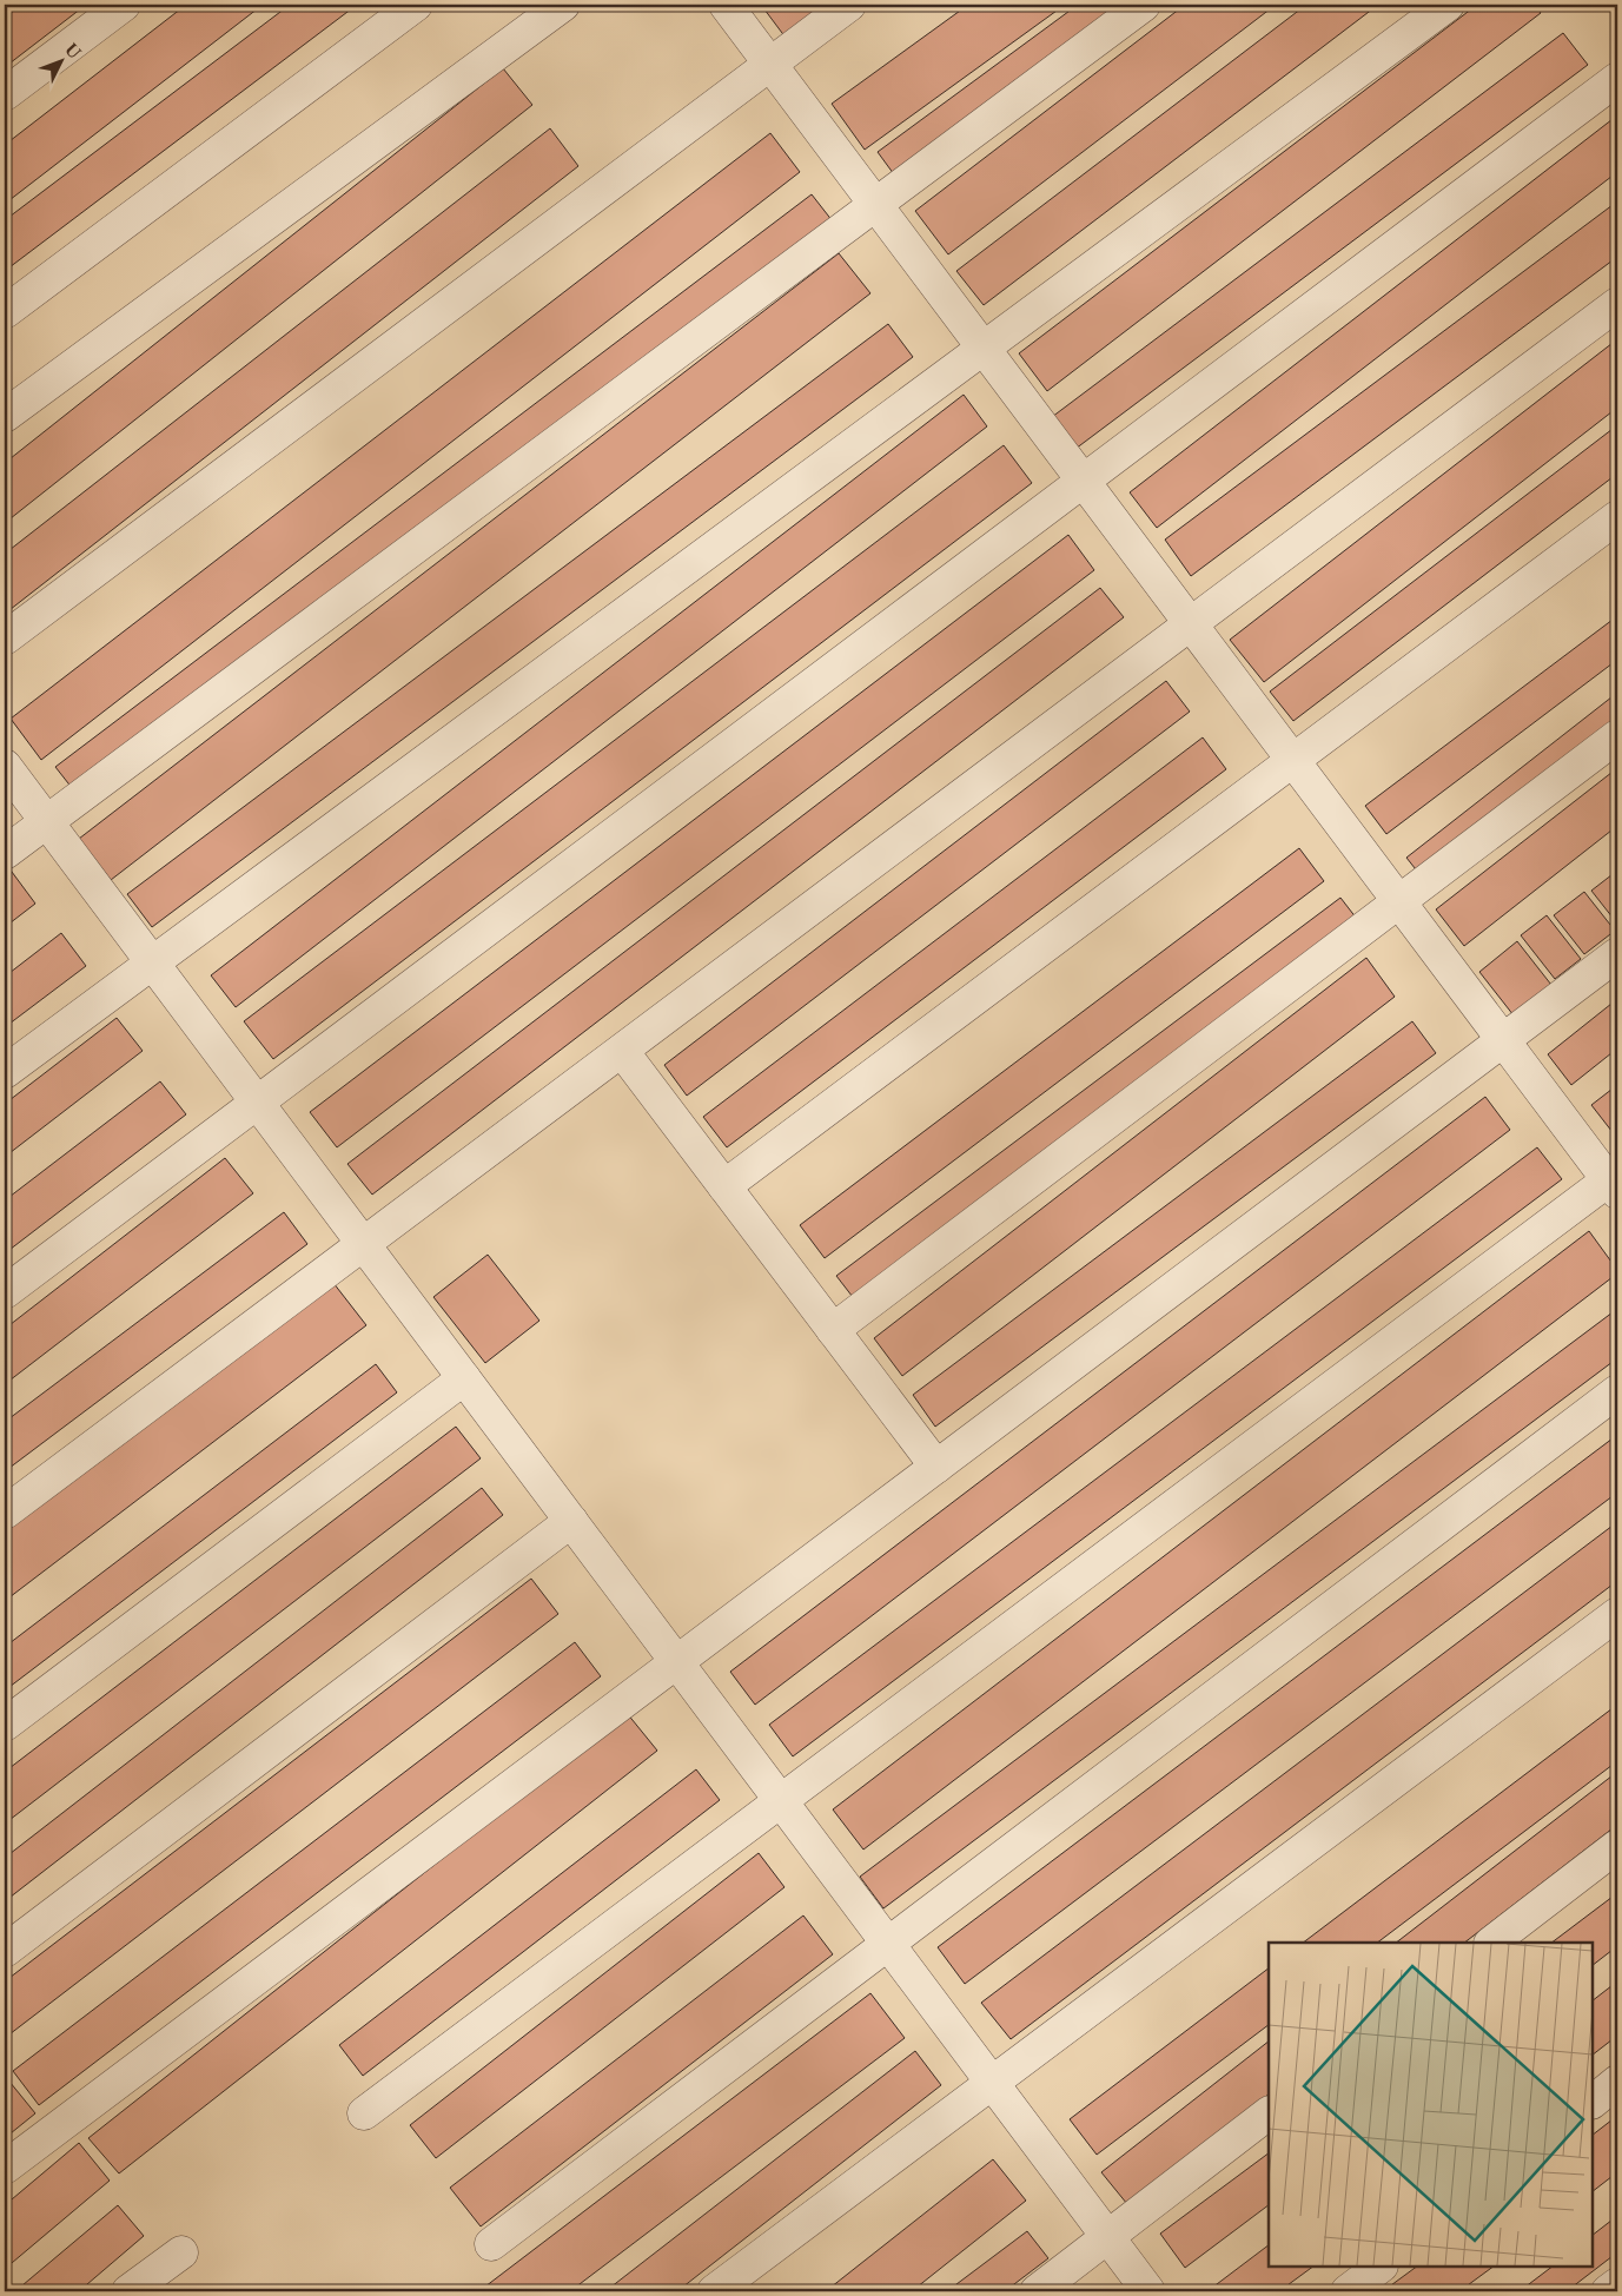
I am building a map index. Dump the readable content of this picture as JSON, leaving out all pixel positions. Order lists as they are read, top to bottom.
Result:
{
  "north": "top right"
}
